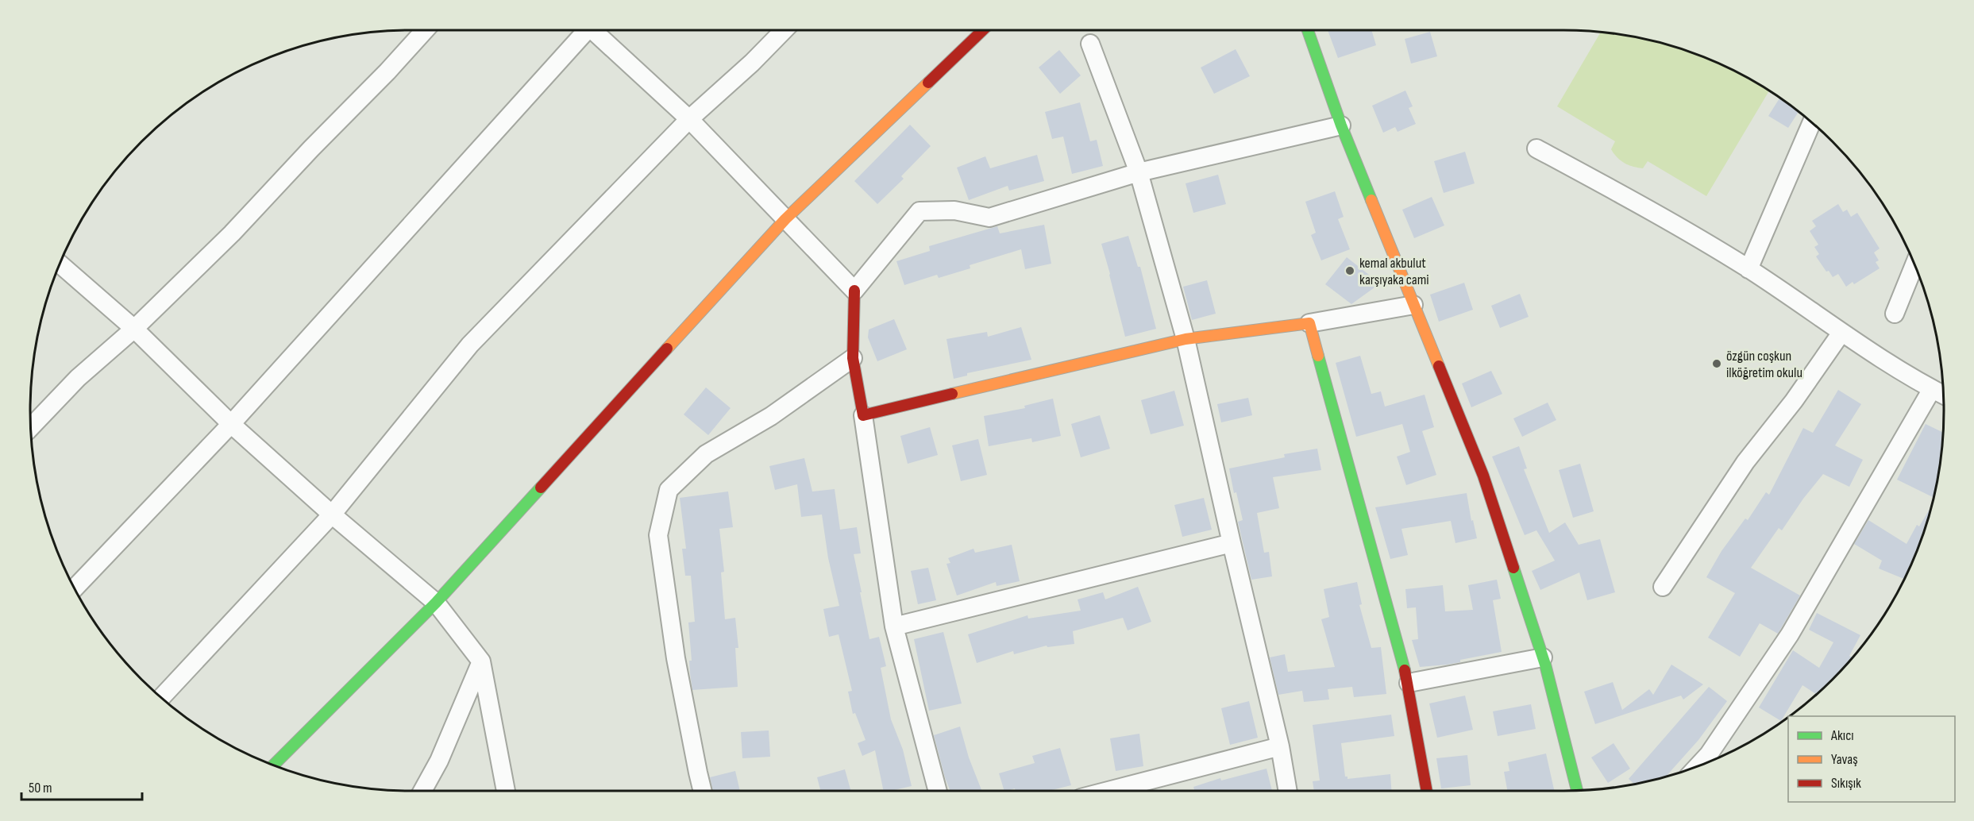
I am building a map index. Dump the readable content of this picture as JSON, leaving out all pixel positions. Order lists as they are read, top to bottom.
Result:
{
  "places": ["kemal akbulut karşıyaka cami", "özgün coşkun ilköğretim okulu"],
  "legend": ["Akıcı", "Yavaş", "Sıkışık"],
  "scale_bar": "50 m"
}
